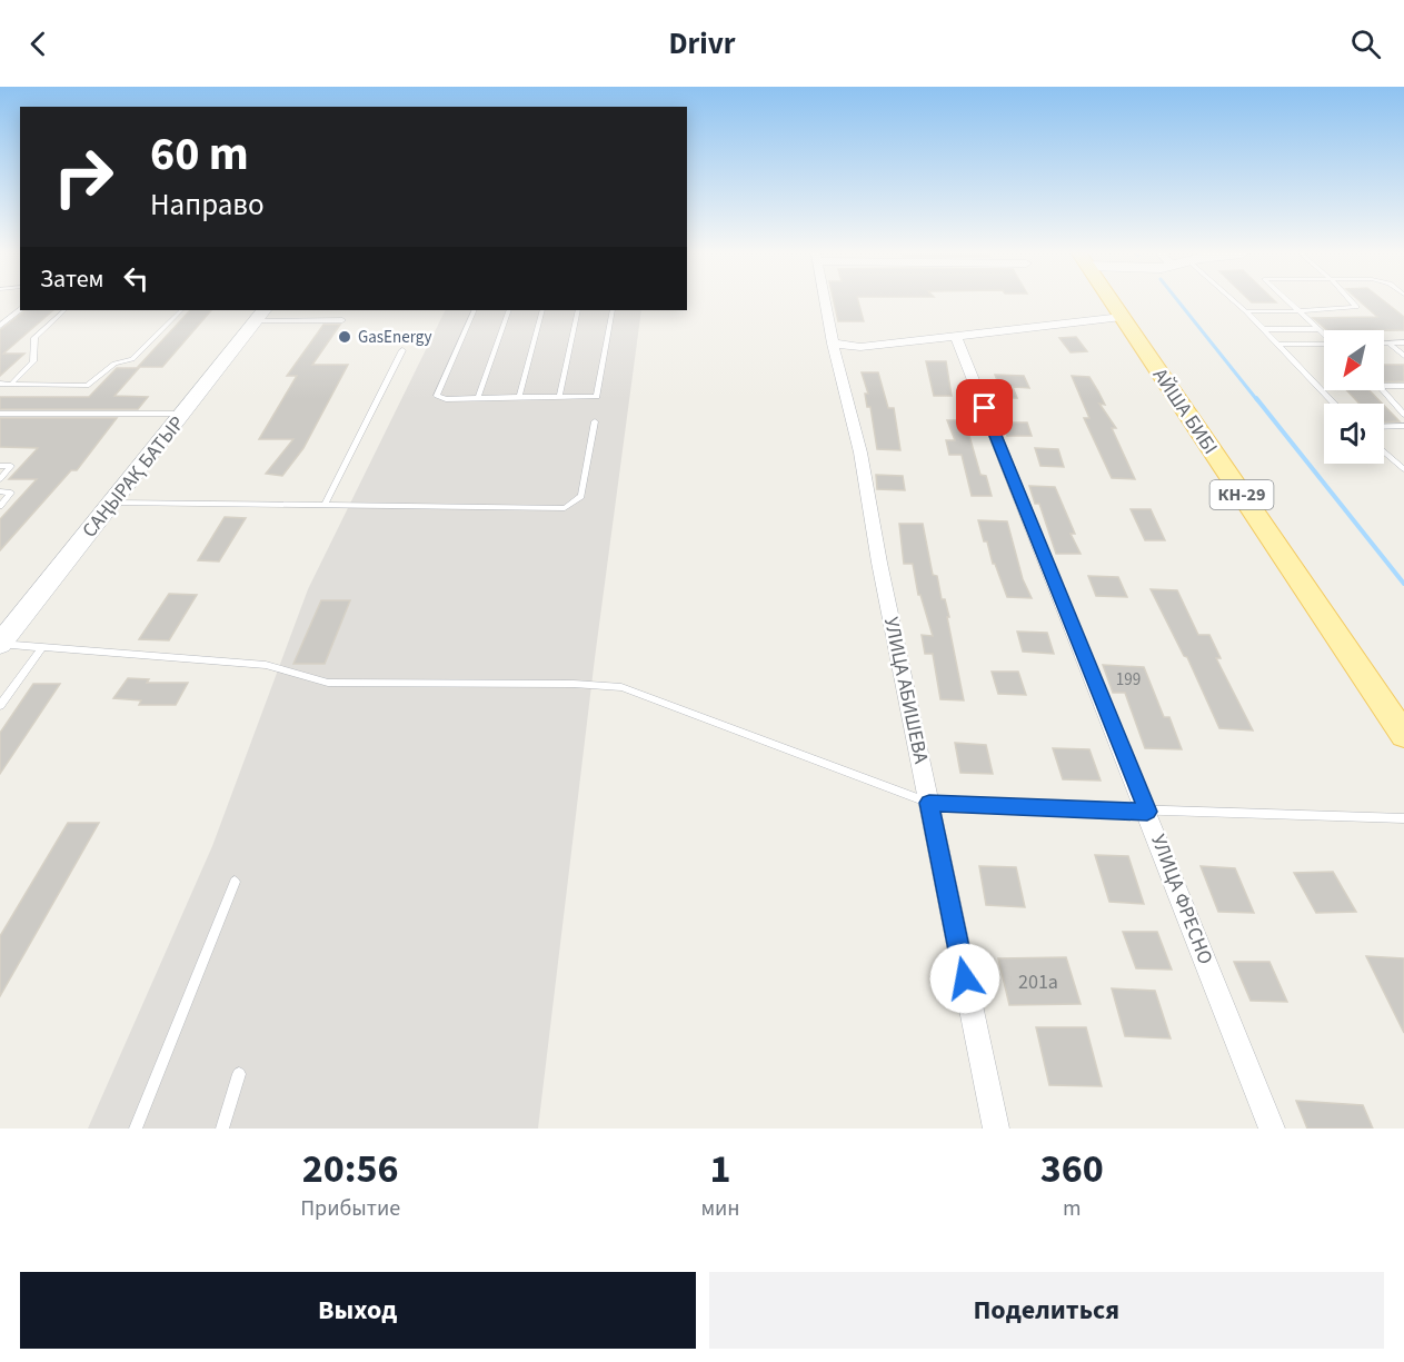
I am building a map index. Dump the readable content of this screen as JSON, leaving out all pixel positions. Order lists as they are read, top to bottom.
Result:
{
  "streets": {
    "main road": ["АЙША БИБІ", "КН-29"],
    "street": ["САҢЫРАҚ БАТЫР", "УЛИЦА АБИШЕВА", "УЛИЦА ФРЕСНО"]
  },
  "places": ["GasEnergy"],
  "house_numbers": ["199", "201а"],
  "north": "bottom left",
  "page": {
    "header": "Drivr",
    "turn": ["60 m", "Направо"],
    "then": "Затем",
    "eta": [
      "20:56",
      "Прибытие",
      "1",
      "мин",
      "360",
      "m"
    ],
    "buttons": ["Выход", "Поделиться"]
  }
}
